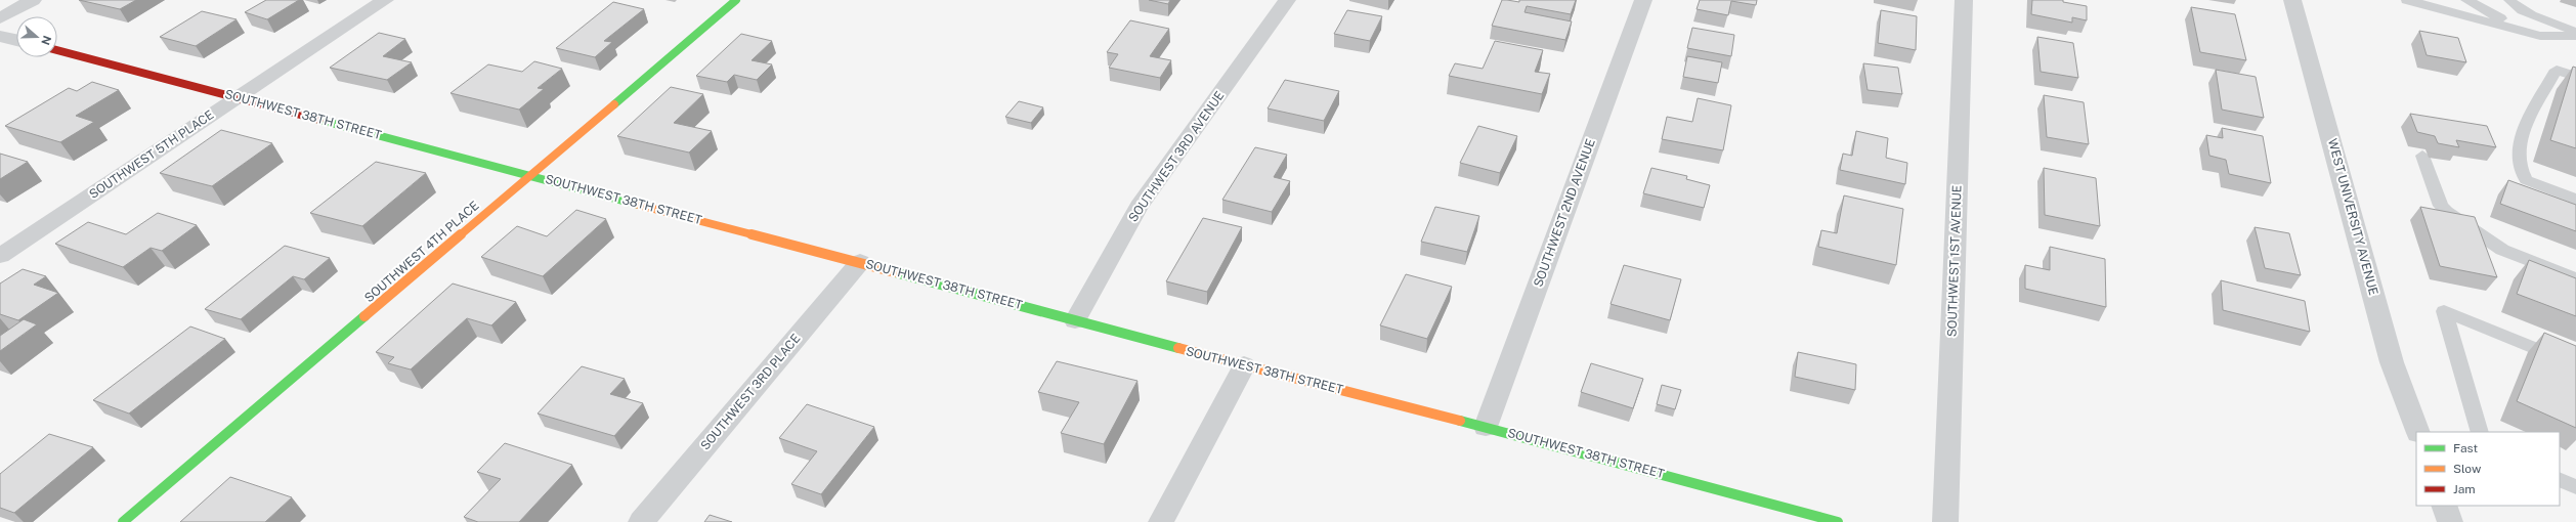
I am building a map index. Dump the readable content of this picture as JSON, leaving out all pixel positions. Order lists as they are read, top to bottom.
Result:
{
  "streets": {
    "street": [
      "SOUTHWEST 38TH STREET",
      "SOUTHWEST 5TH PLACE",
      "SOUTHWEST 3RD AVENUE",
      "SOUTHWEST 2ND AVENUE",
      "WEST UNIVERSITY AVENUE",
      "SOUTHWEST 4TH PLACE",
      "SOUTHWEST 1ST AVENUE",
      "SOUTHWEST 3RD PLACE"
    ]
  },
  "crossings": [
    ["SOUTHWEST 38TH STREET", "SOUTHWEST 5TH PLACE"],
    ["SOUTHWEST 38TH STREET", "SOUTHWEST 3RD AVENUE"],
    ["SOUTHWEST 38TH STREET", "SOUTHWEST 2ND AVENUE"],
    ["SOUTHWEST 38TH STREET", "SOUTHWEST 4TH PLACE"],
    ["SOUTHWEST 38TH STREET", "SOUTHWEST 3RD PLACE"]
  ],
  "legend": ["Fast", "Slow", "Jam"],
  "north": "right"
}
